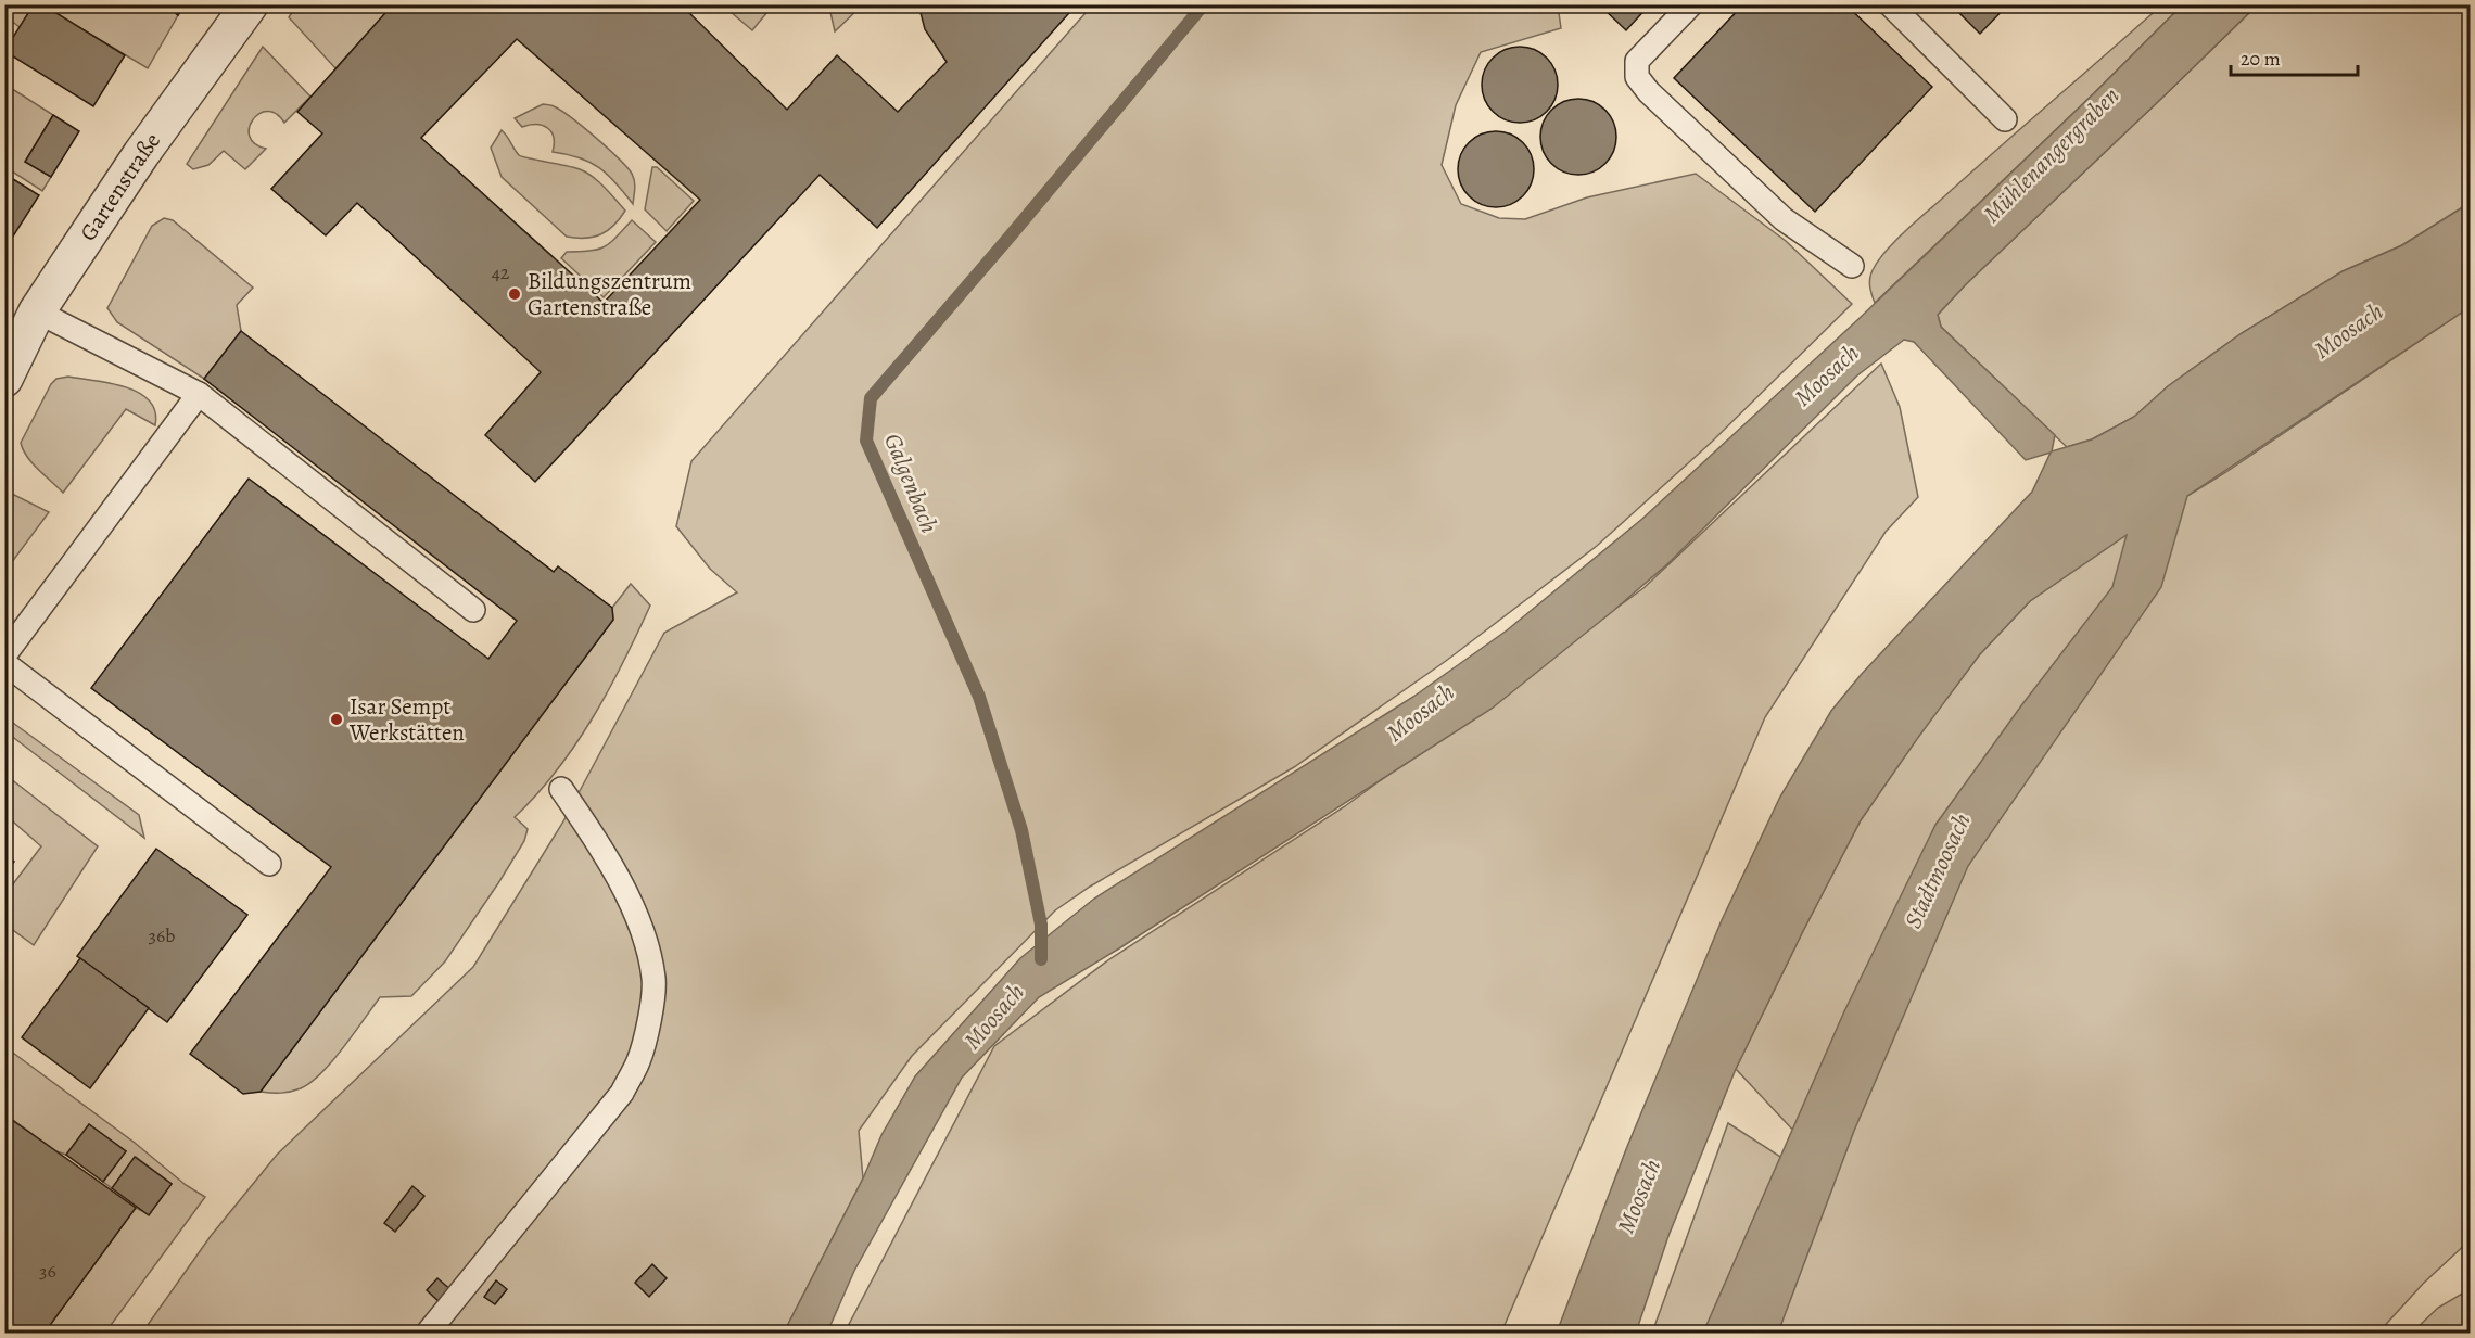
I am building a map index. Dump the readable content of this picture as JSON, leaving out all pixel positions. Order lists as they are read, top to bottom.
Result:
{
  "streets": {
    "street": ["Gartenstraße"]
  },
  "water": [
    "Mühlenangergraben",
    "Moosach",
    "Galgenbach",
    "Stadtmoosach"
  ],
  "places": ["Bildungszentrum Gartenstraße", "Isar Sempt Werkstätten"],
  "house_numbers": ["42", "36b", "36"],
  "scale_bar": "20 m"
}
